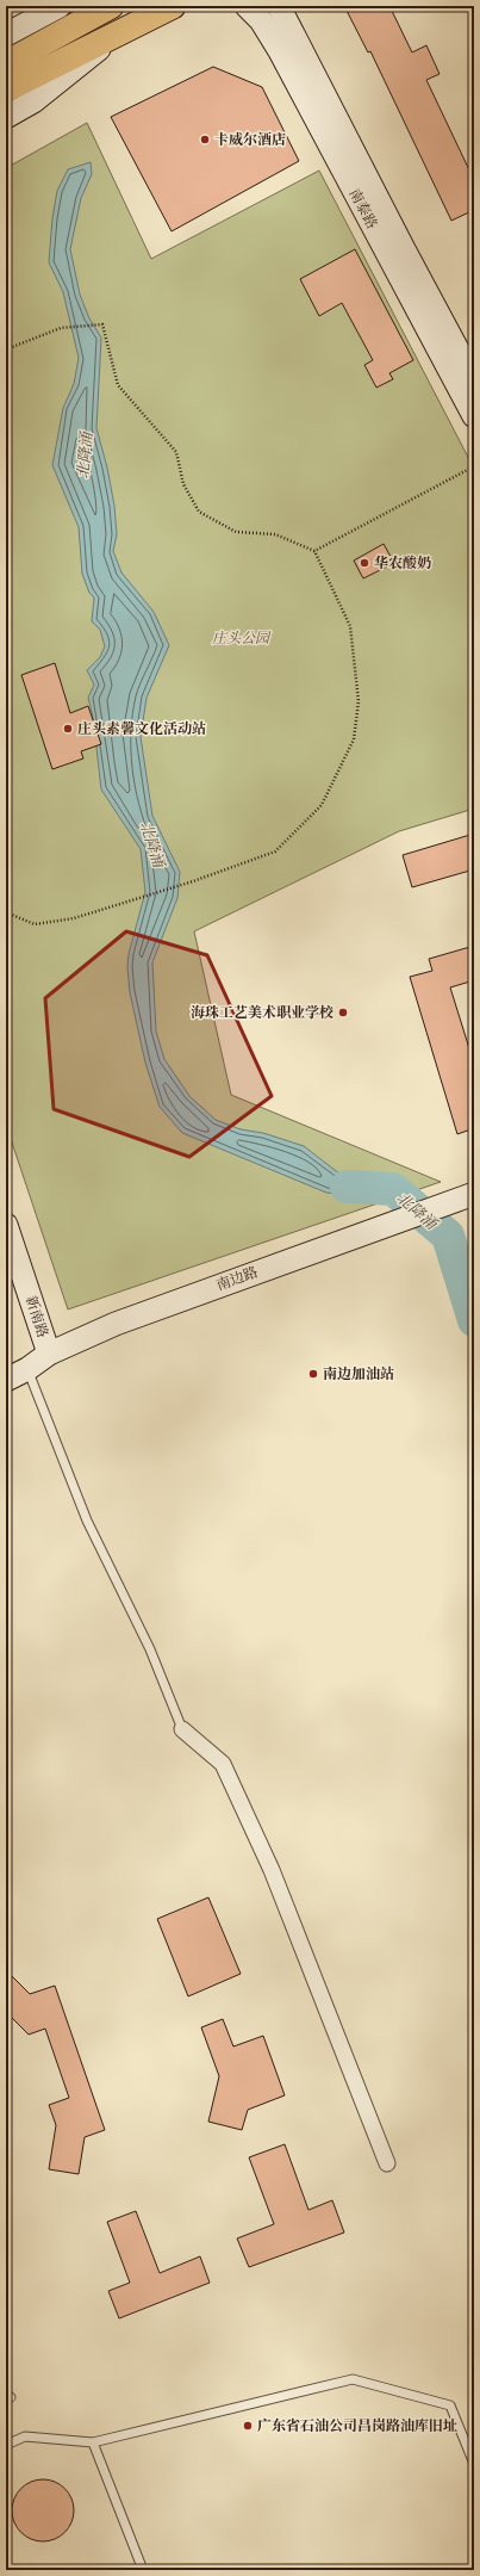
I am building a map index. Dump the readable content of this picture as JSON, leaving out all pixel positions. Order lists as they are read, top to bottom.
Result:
{
  "streets": {
    "street": ["南泰路", "南边路", "新南路"]
  },
  "crossings": [
    ["南边路", "新南路"]
  ],
  "water": ["北降涌"],
  "parks": ["庄头公园"],
  "places": [
    "卡威尔酒店",
    "华农酸奶",
    "庄头素馨文化活动站",
    "海珠工艺美术职业学校",
    "南边加油站",
    "广东省石油公司昌岗路油库旧址"
  ]
}
